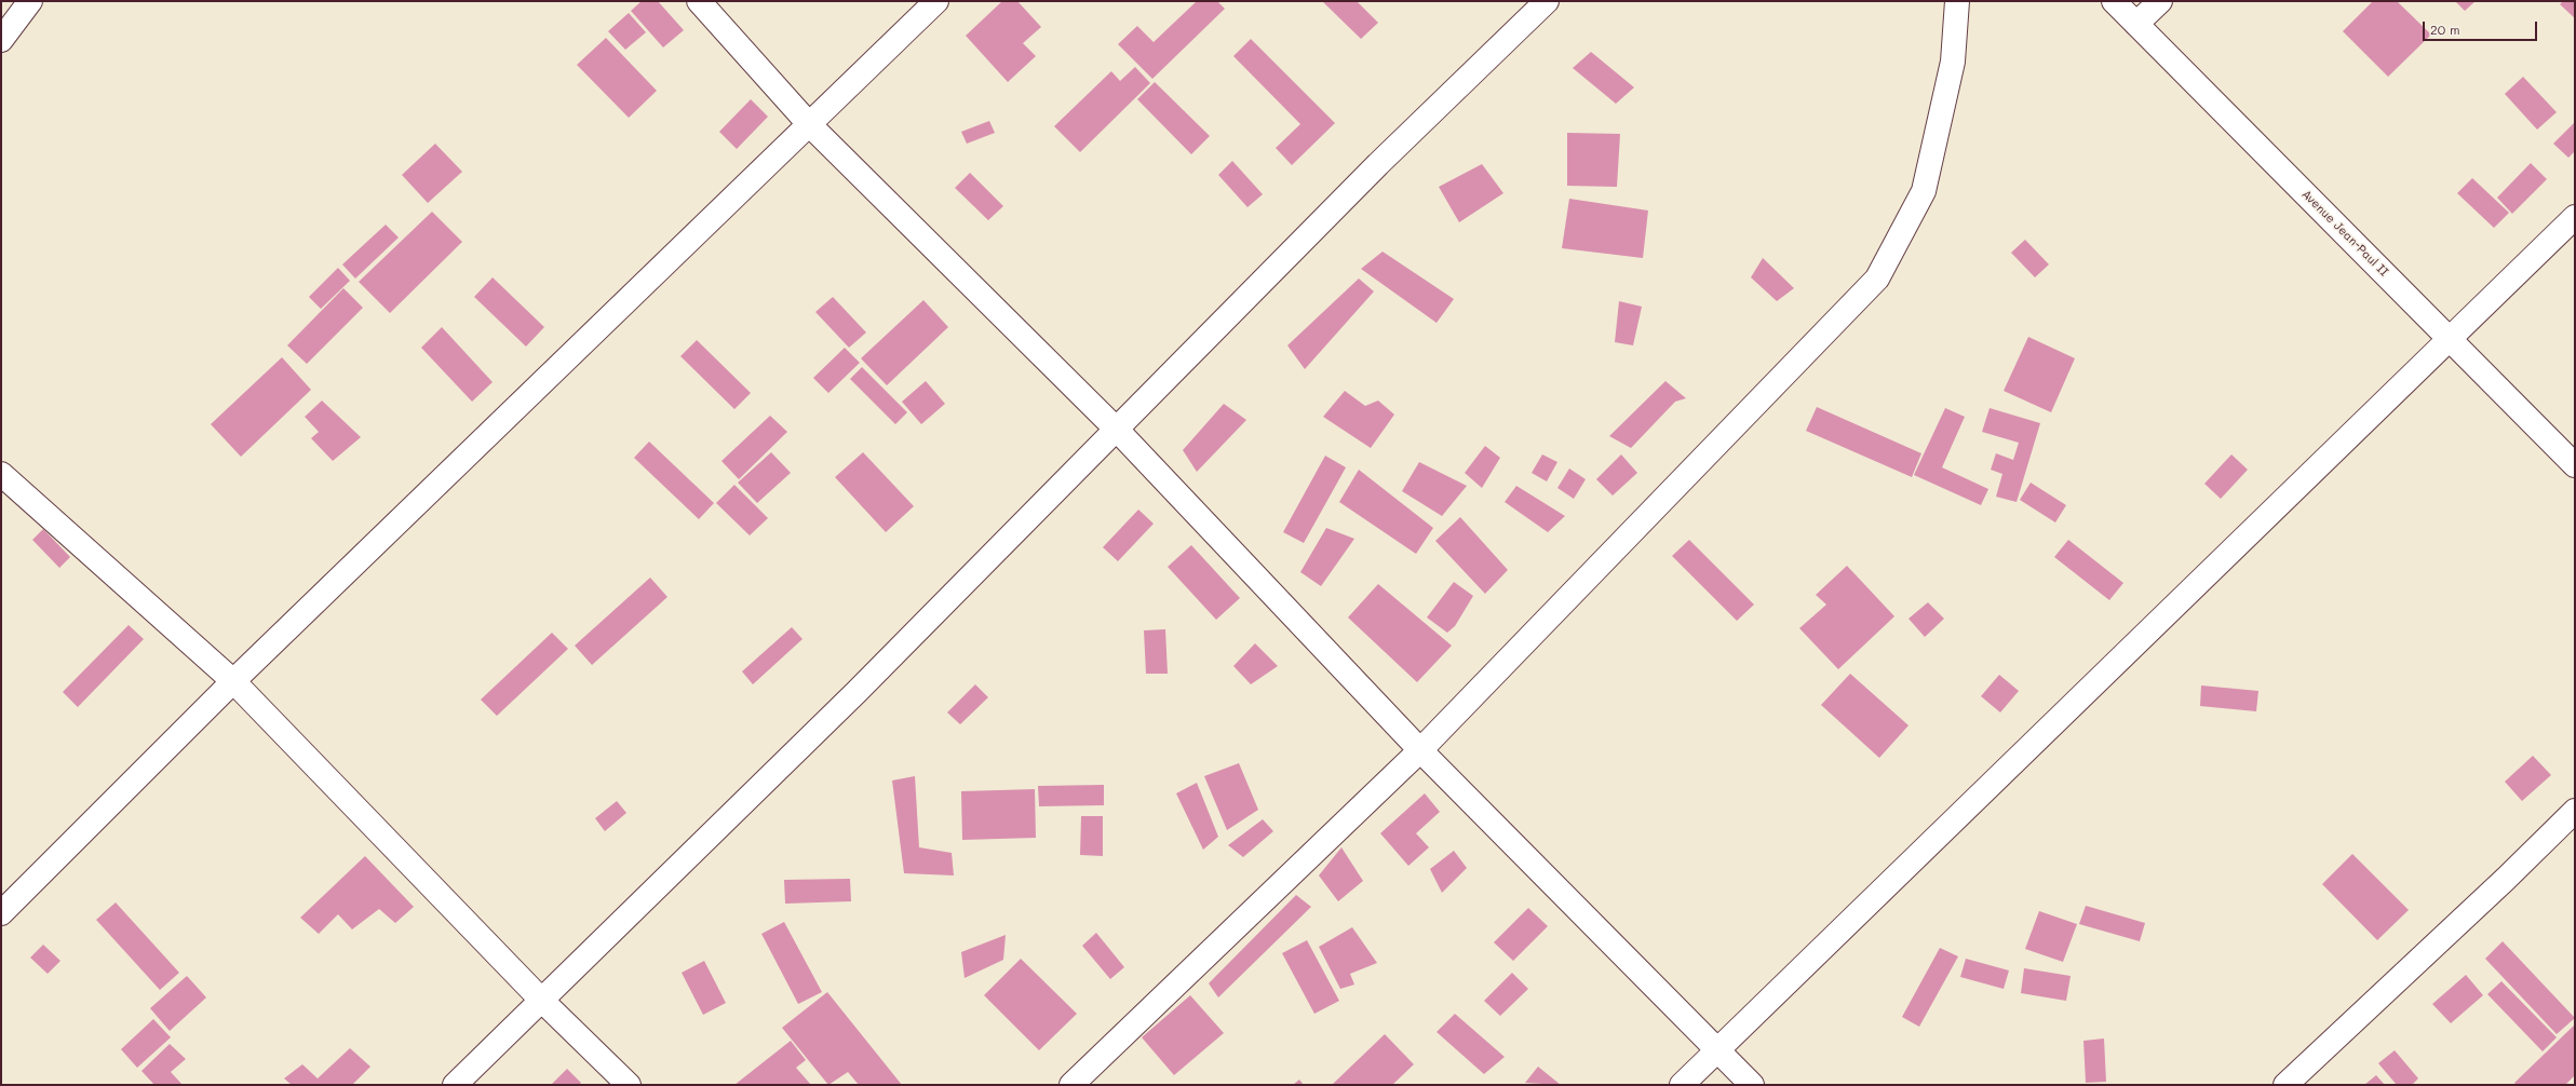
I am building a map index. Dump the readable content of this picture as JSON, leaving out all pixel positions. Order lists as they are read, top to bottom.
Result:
{
  "streets": {
    "street": ["Avenue Jean-Paul II"]
  },
  "scale_bar": "20 m"
}
